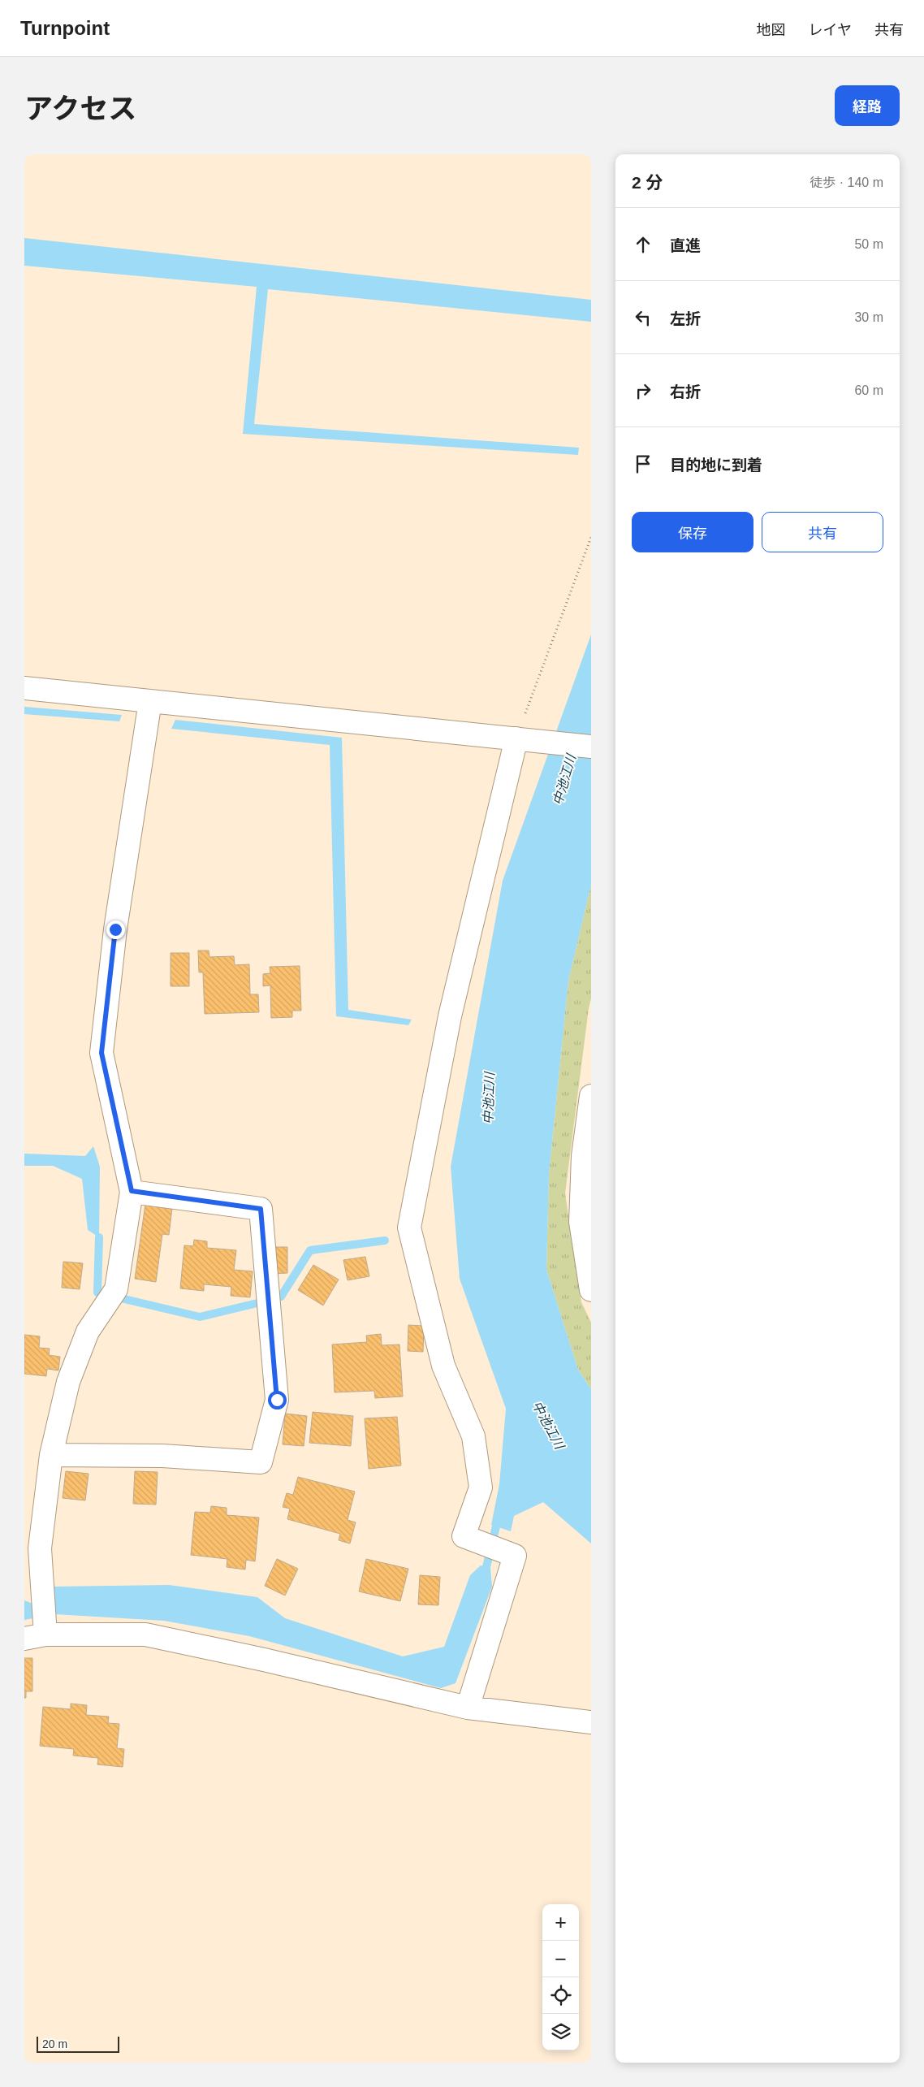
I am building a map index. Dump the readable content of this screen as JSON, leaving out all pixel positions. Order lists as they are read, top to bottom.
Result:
{
  "water": ["中池江川"],
  "scale_bar": "20 m",
  "page": {
    "header": "Turnpoint",
    "nav": ["地図", "レイヤ", "共有"],
    "title": "アクセス",
    "buttons": [
      "経路",
      ["保存", "共有"]
    ],
    "heading": ["2 分", "徒歩 · 140 m"],
    "list": [
      ["直進", "50 m"],
      ["左折", "30 m"],
      ["右折", "60 m"],
      "目的地に到着"
    ],
    "map_buttons": ["+", "−"],
    "scale": "20 m"
  }
}
